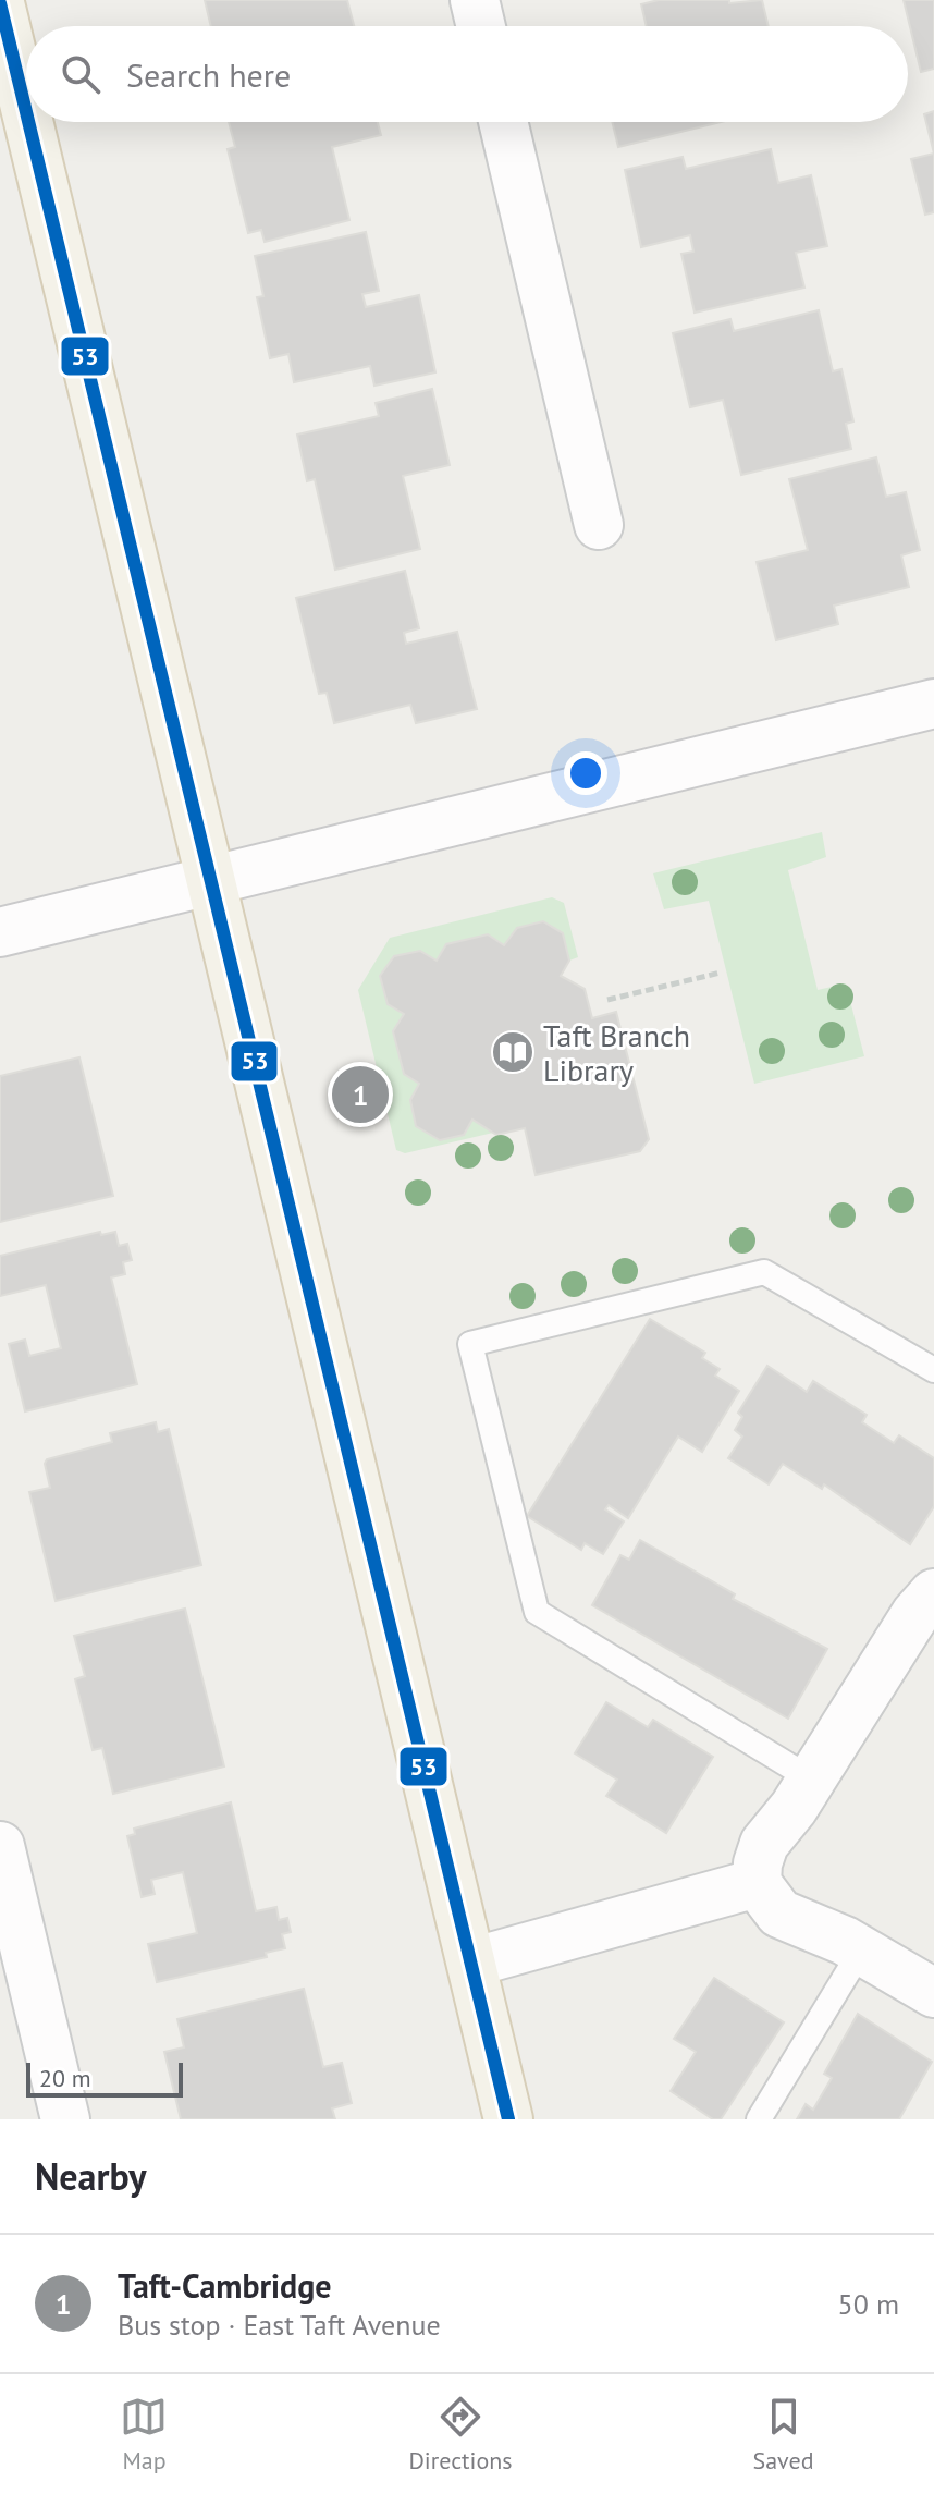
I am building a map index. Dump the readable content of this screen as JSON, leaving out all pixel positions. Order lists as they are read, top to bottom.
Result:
{
  "places": {
    "library": ["Taft Branch Library"]
  },
  "lines": ["transit line 53"],
  "scale_bar": "20 m",
  "page": {
    "search": "Search here",
    "pins": "1",
    "scale": "20 m",
    "heading": "Nearby",
    "list": [
      {
        "mark": "1",
        "name": "Taft-Cambridge",
        "note": "Bus stop · East Taft Avenue",
        "value": "50 m"
      }
    ],
    "nav": ["Map", "Directions", "Saved"]
  }
}
